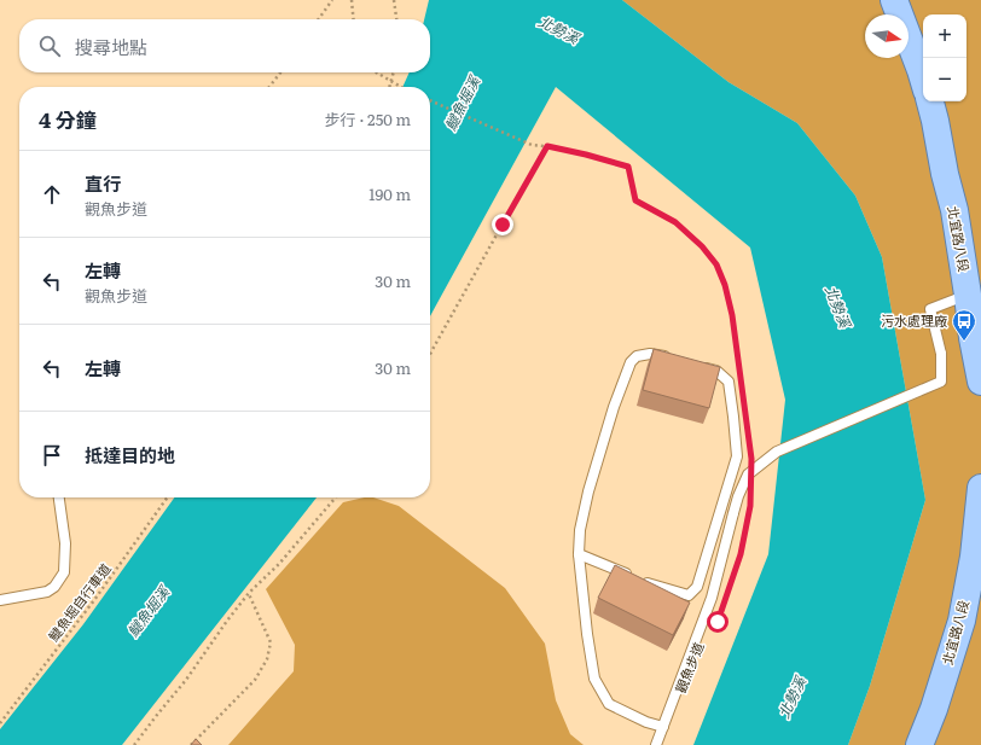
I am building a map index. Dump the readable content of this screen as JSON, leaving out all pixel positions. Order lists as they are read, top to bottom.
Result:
{
  "streets": {
    "main road": ["北宜路八段"],
    "path": ["𩻸魚堀自行車道"]
  },
  "water": ["北勢溪", "𩻸魚堀溪"],
  "places": {
    "bus stop": ["污水處理廠"]
  },
  "north": "right",
  "page": {
    "map_buttons": ["+", "−"],
    "search": "搜尋地點",
    "heading": ["4 分鐘", "步行 · 250 m"],
    "list": [
      ["直行", "觀魚步道", "190 m"],
      ["左轉", "觀魚步道", "30 m"],
      ["左轉", "30 m"],
      "抵達目的地"
    ]
  }
}
